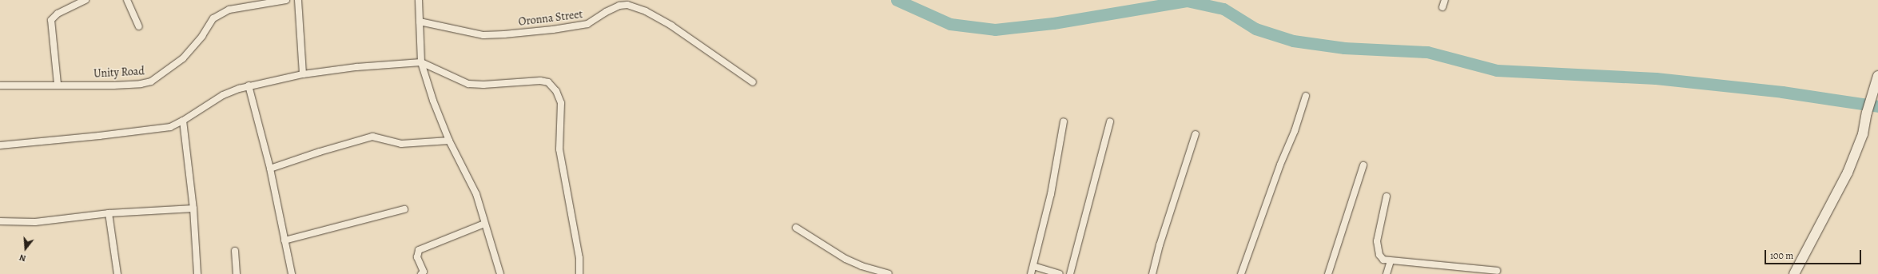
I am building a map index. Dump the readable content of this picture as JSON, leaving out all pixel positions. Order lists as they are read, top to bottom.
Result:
{
  "streets": {
    "street": ["Oronna Street", "Unity Road"]
  },
  "scale_bar": "100 m",
  "north": "bottom"
}
